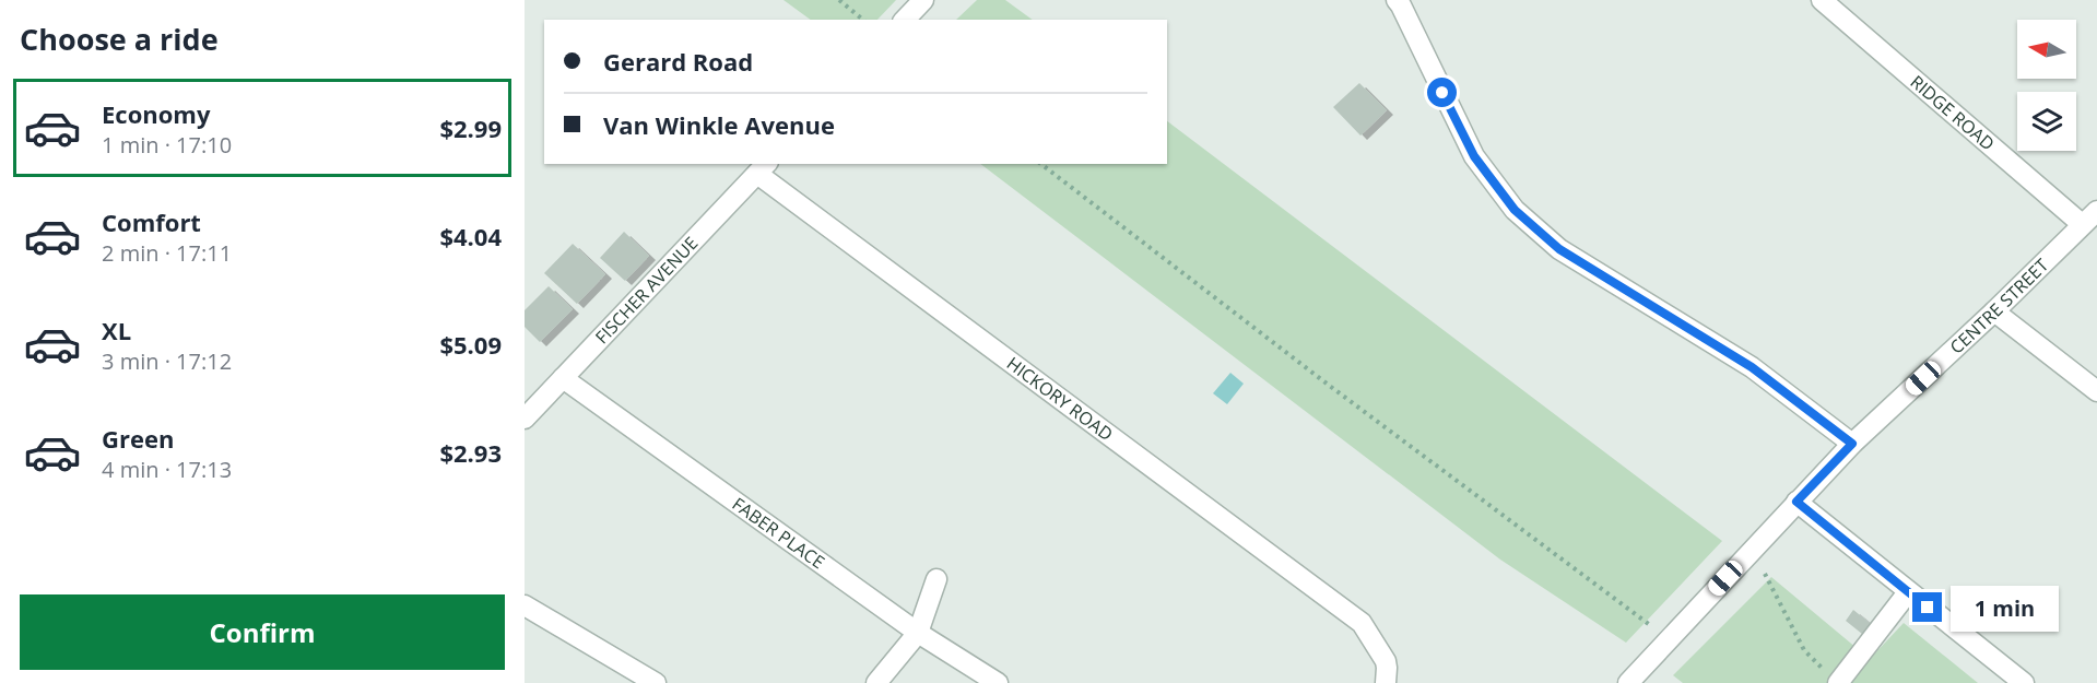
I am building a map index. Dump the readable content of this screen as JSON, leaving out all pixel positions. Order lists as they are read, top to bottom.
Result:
{
  "streets": {
    "street": [
      "RIDGE ROAD",
      "FISCHER AVENUE",
      "CENTRE STREET",
      "HICKORY ROAD",
      "FABER PLACE"
    ]
  },
  "crossings": [
    ["RIDGE ROAD", "CENTRE STREET"],
    ["FISCHER AVENUE", "HICKORY ROAD"],
    ["FISCHER AVENUE", "FABER PLACE"]
  ],
  "north": "left",
  "page": {
    "heading": "Choose a ride",
    "banner": ["Gerard Road", "Van Winkle Avenue"],
    "list": [
      {
        "name": "Economy",
        "note": "1 min · 17:10",
        "value": "$2.99"
      },
      {
        "name": "Comfort",
        "note": "2 min · 17:11",
        "value": "$4.04"
      },
      {
        "name": "XL",
        "note": "3 min · 17:12",
        "value": "$5.09"
      },
      {
        "name": "Green",
        "note": "4 min · 17:13",
        "value": "$2.93"
      }
    ],
    "buttons": "Confirm",
    "bubble": "1 min"
  }
}
